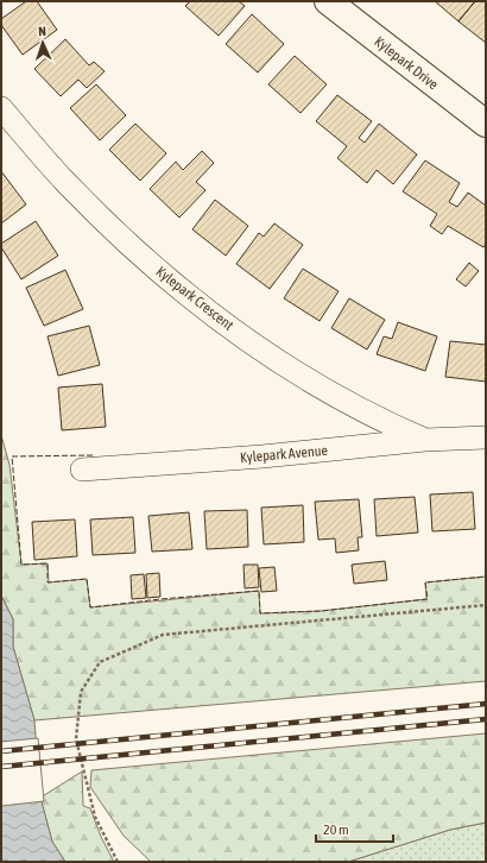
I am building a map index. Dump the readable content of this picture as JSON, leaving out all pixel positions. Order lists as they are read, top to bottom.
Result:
{
  "streets": {
    "street": ["Kylepark Drive", "Kylepark Crescent", "Kylepark Avenue"]
  },
  "crossings": [
    ["Kylepark Crescent", "Kylepark Avenue"]
  ],
  "scale_bar": "20 m",
  "north": "top"
}
